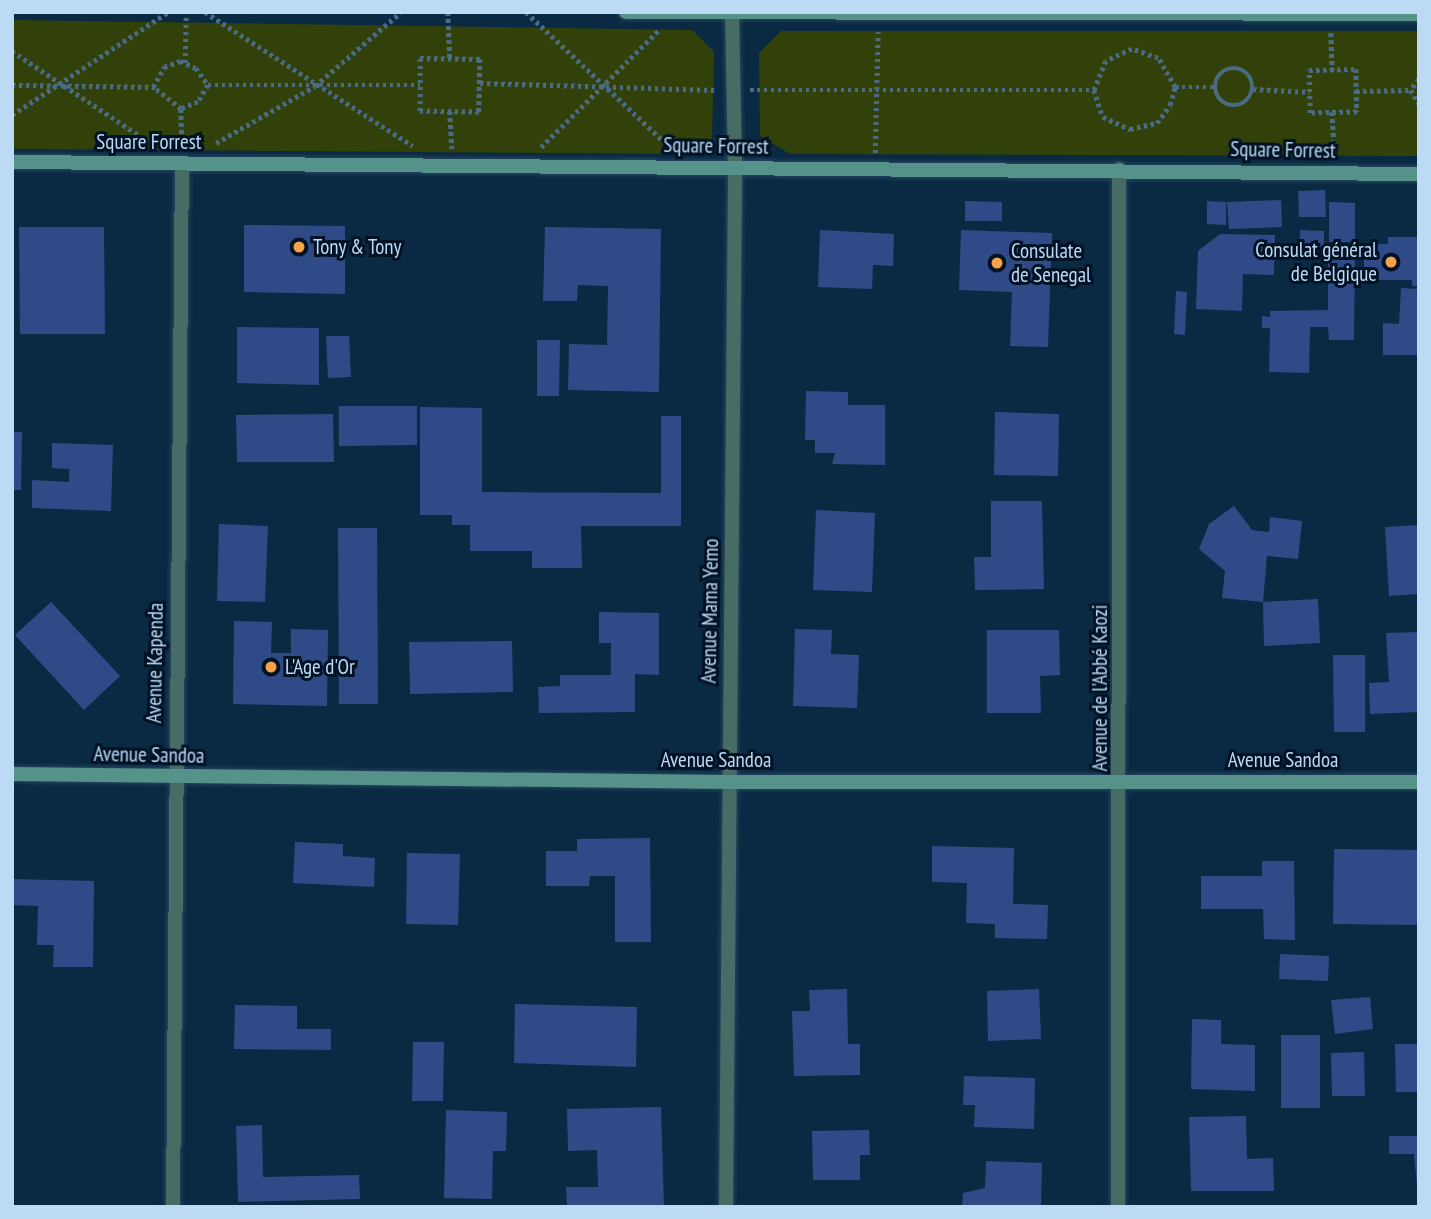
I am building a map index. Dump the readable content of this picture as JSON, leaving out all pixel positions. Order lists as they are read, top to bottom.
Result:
{
  "streets": {
    "street": [
      "Square Forrest",
      "Avenue Mama Yemo",
      "Avenue Kapenda",
      "Avenue de l'Abbé Kaozi",
      "Avenue Sandoa"
    ]
  },
  "crossings": [
    ["Square Forrest", "Avenue Mama Yemo"],
    ["Square Forrest", "Avenue Kapenda"],
    ["Square Forrest", "Avenue de l'Abbé Kaozi"],
    ["Avenue Mama Yemo", "Avenue Sandoa"],
    ["Avenue Kapenda", "Avenue Sandoa"],
    ["Avenue de l'Abbé Kaozi", "Avenue Sandoa"]
  ],
  "places": [
    "Tony & Tony",
    "Consulat général de Belgique",
    "Consulate de Senegal",
    "L'Age d'Or"
  ]
}
